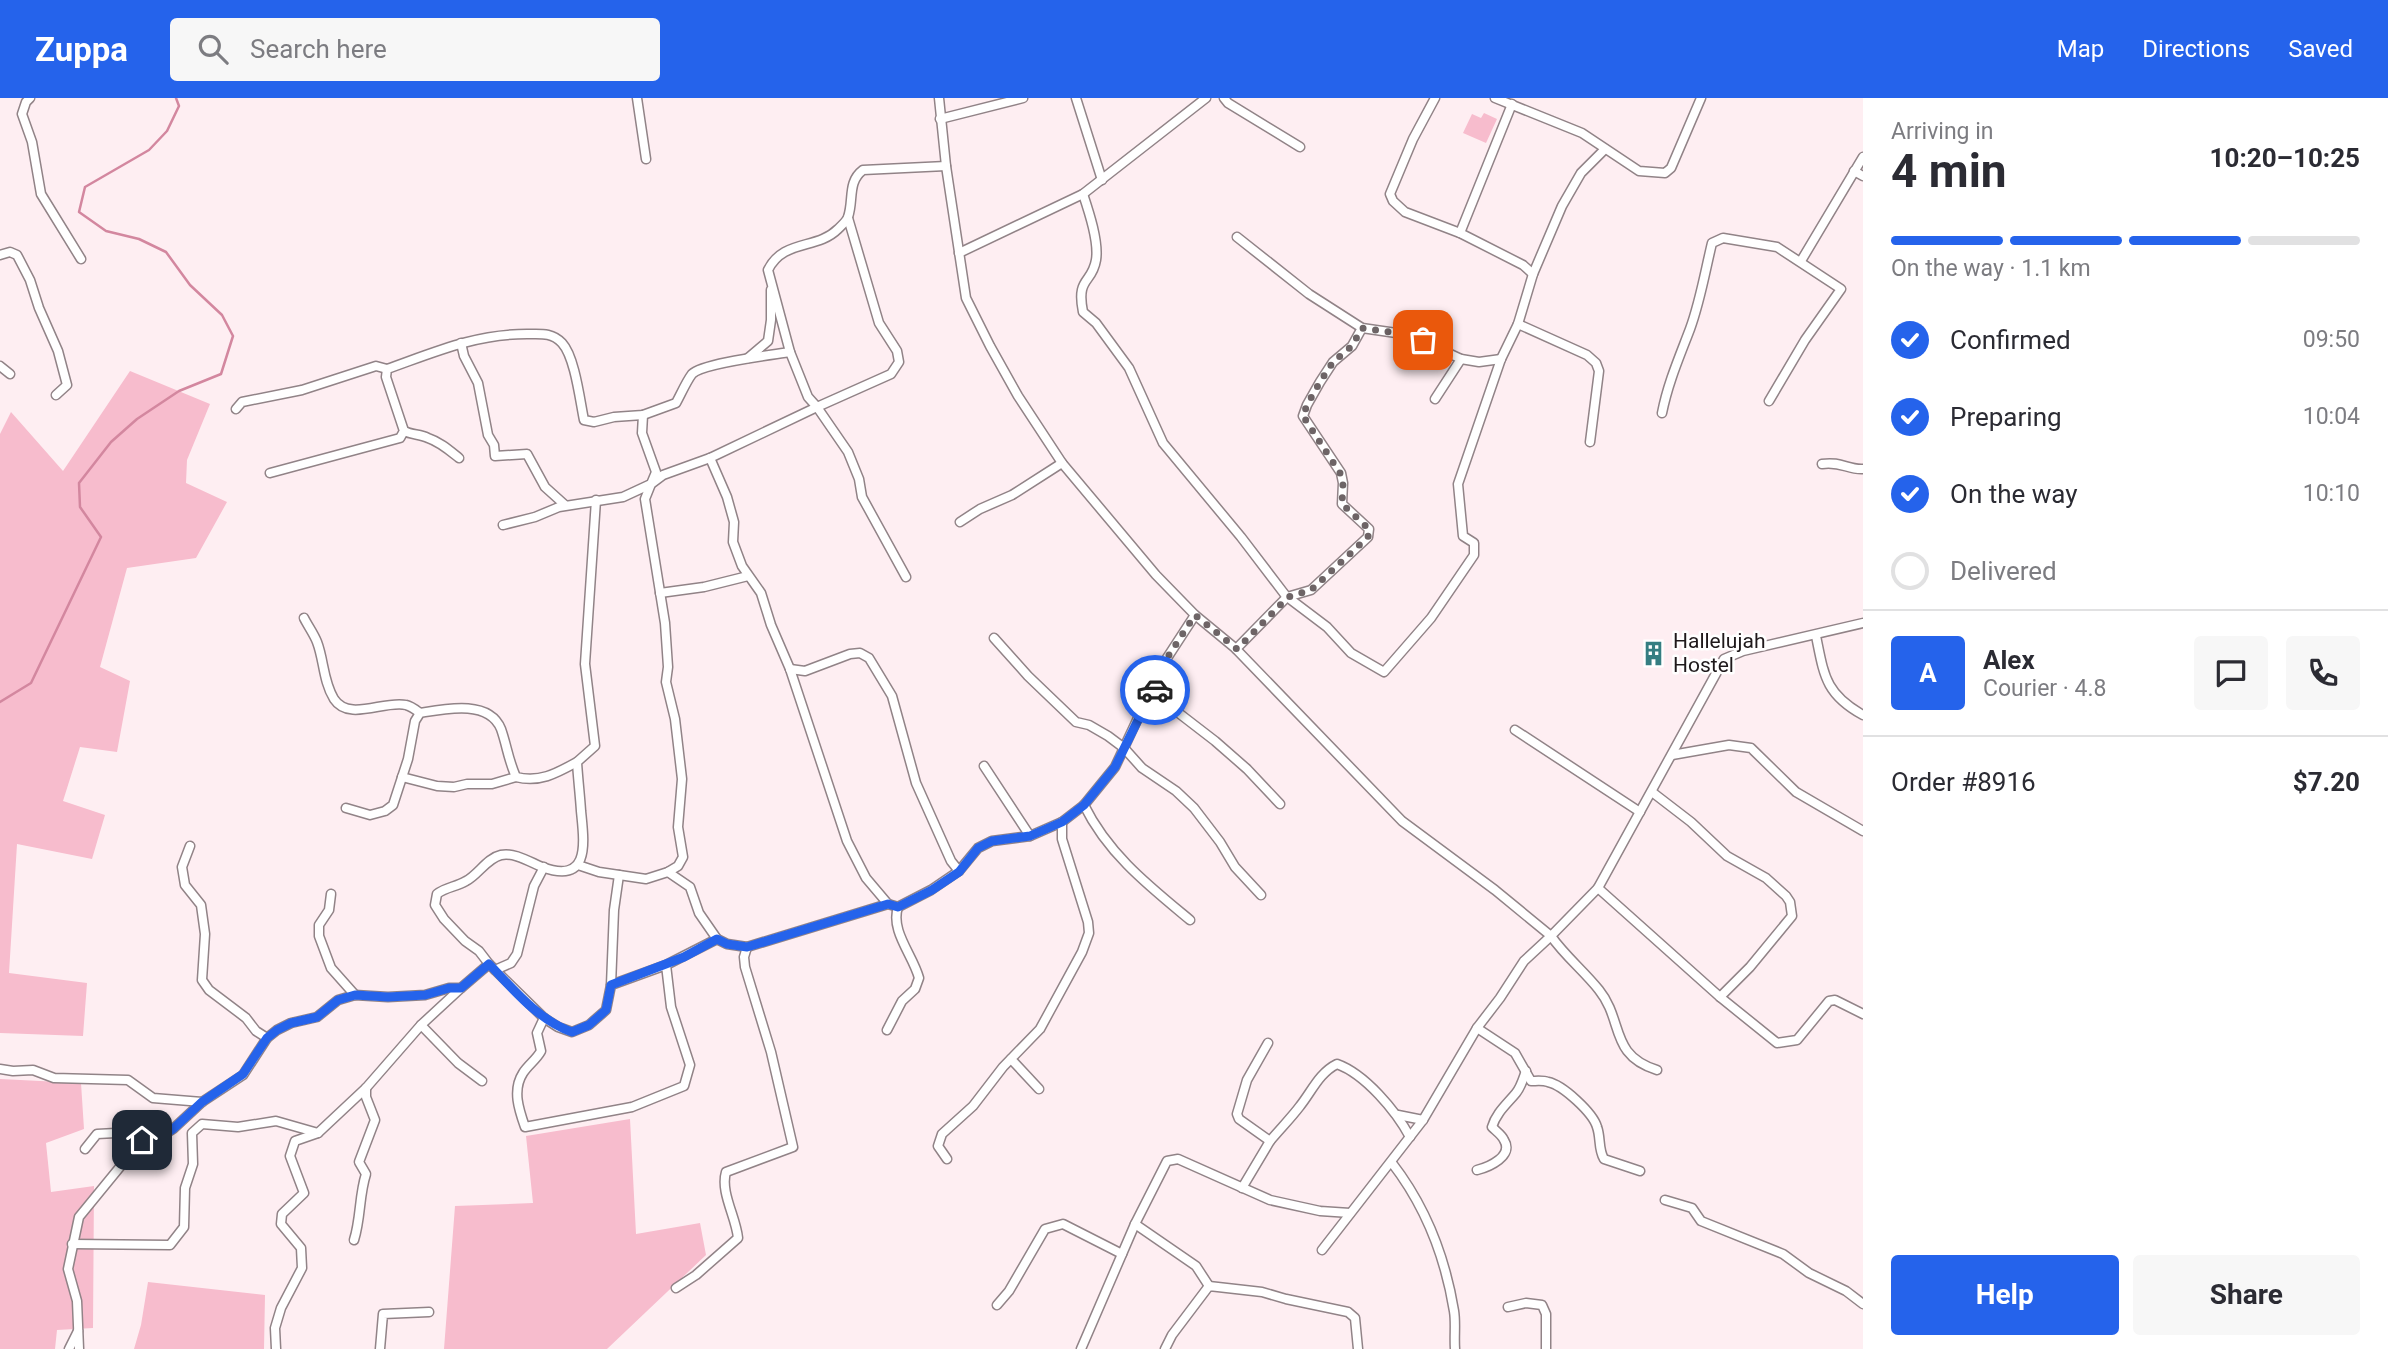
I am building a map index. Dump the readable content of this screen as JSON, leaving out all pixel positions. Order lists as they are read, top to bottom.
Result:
{
  "places": {
    "building": ["Hallelujah Hostel"]
  },
  "page": {
    "header": "Zuppa",
    "search": "Search here",
    "nav": ["Map", "Directions", "Saved"],
    "heading": ["4 min", "Arriving in", "10:20–10:25"],
    "panel": [
      "Alex",
      "Courier · 4.8",
      "Order #8916",
      "$7.20"
    ],
    "bar": "On the way · 1.1 km",
    "list": [
      ["Confirmed", "09:50"],
      ["Preparing", "10:04"],
      ["On the way", "10:10"],
      "Delivered"
    ],
    "round": "A",
    "buttons": ["Help", "Share"]
  }
}
